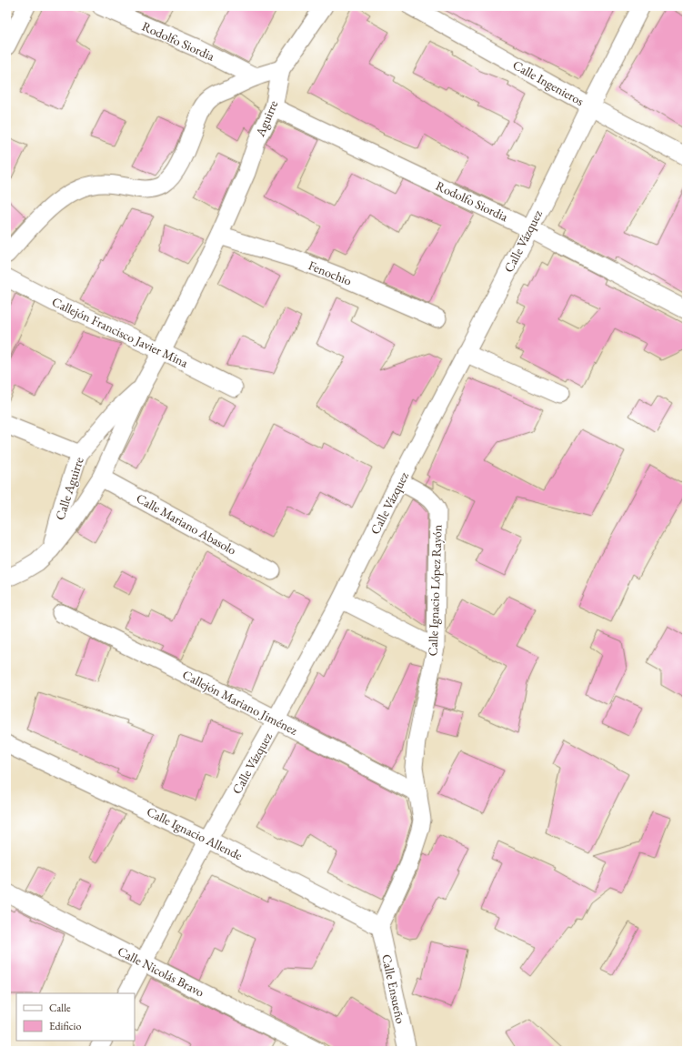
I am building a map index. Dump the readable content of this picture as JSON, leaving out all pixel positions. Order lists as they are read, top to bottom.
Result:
{
  "streets": {
    "street": [
      "Rodolfo Siordia",
      "Calle Ingenieros",
      "Aguirre",
      "Calle Vázquez",
      "Fenochio",
      "Callejón Francisco Javier Mina",
      "Calle Aguirre",
      "Calle Mariano Abasolo",
      "Calle Ignacio López Rayón",
      "Callejón Mariano Jiménez",
      "Calle Ignacio Allende",
      "Calle Nicolás Bravo",
      "Calle Ensueño"
    ]
  },
  "crossings": [
    ["Rodolfo Siordia", "Aguirre"],
    ["Rodolfo Siordia", "Calle Vázquez"],
    ["Calle Ingenieros", "Calle Vázquez"],
    ["Aguirre", "Fenochio"],
    ["Aguirre", "Calle Aguirre"],
    ["Calle Vázquez", "Calle Ignacio López Rayón"],
    ["Calle Vázquez", "Callejón Mariano Jiménez"],
    ["Calle Vázquez", "Calle Ignacio Allende"],
    ["Calle Vázquez", "Calle Nicolás Bravo"],
    ["Fenochio", "Calle Aguirre"],
    ["Callejón Francisco Javier Mina", "Calle Aguirre"],
    ["Calle Aguirre", "Calle Mariano Abasolo"],
    ["Calle Ignacio López Rayón", "Callejón Mariano Jiménez"],
    ["Calle Ignacio López Rayón", "Calle Ignacio Allende"],
    ["Calle Ignacio López Rayón", "Calle Ensueño"],
    ["Calle Ignacio Allende", "Calle Ensueño"]
  ],
  "legend": ["Calle", "Edificio"]
}
